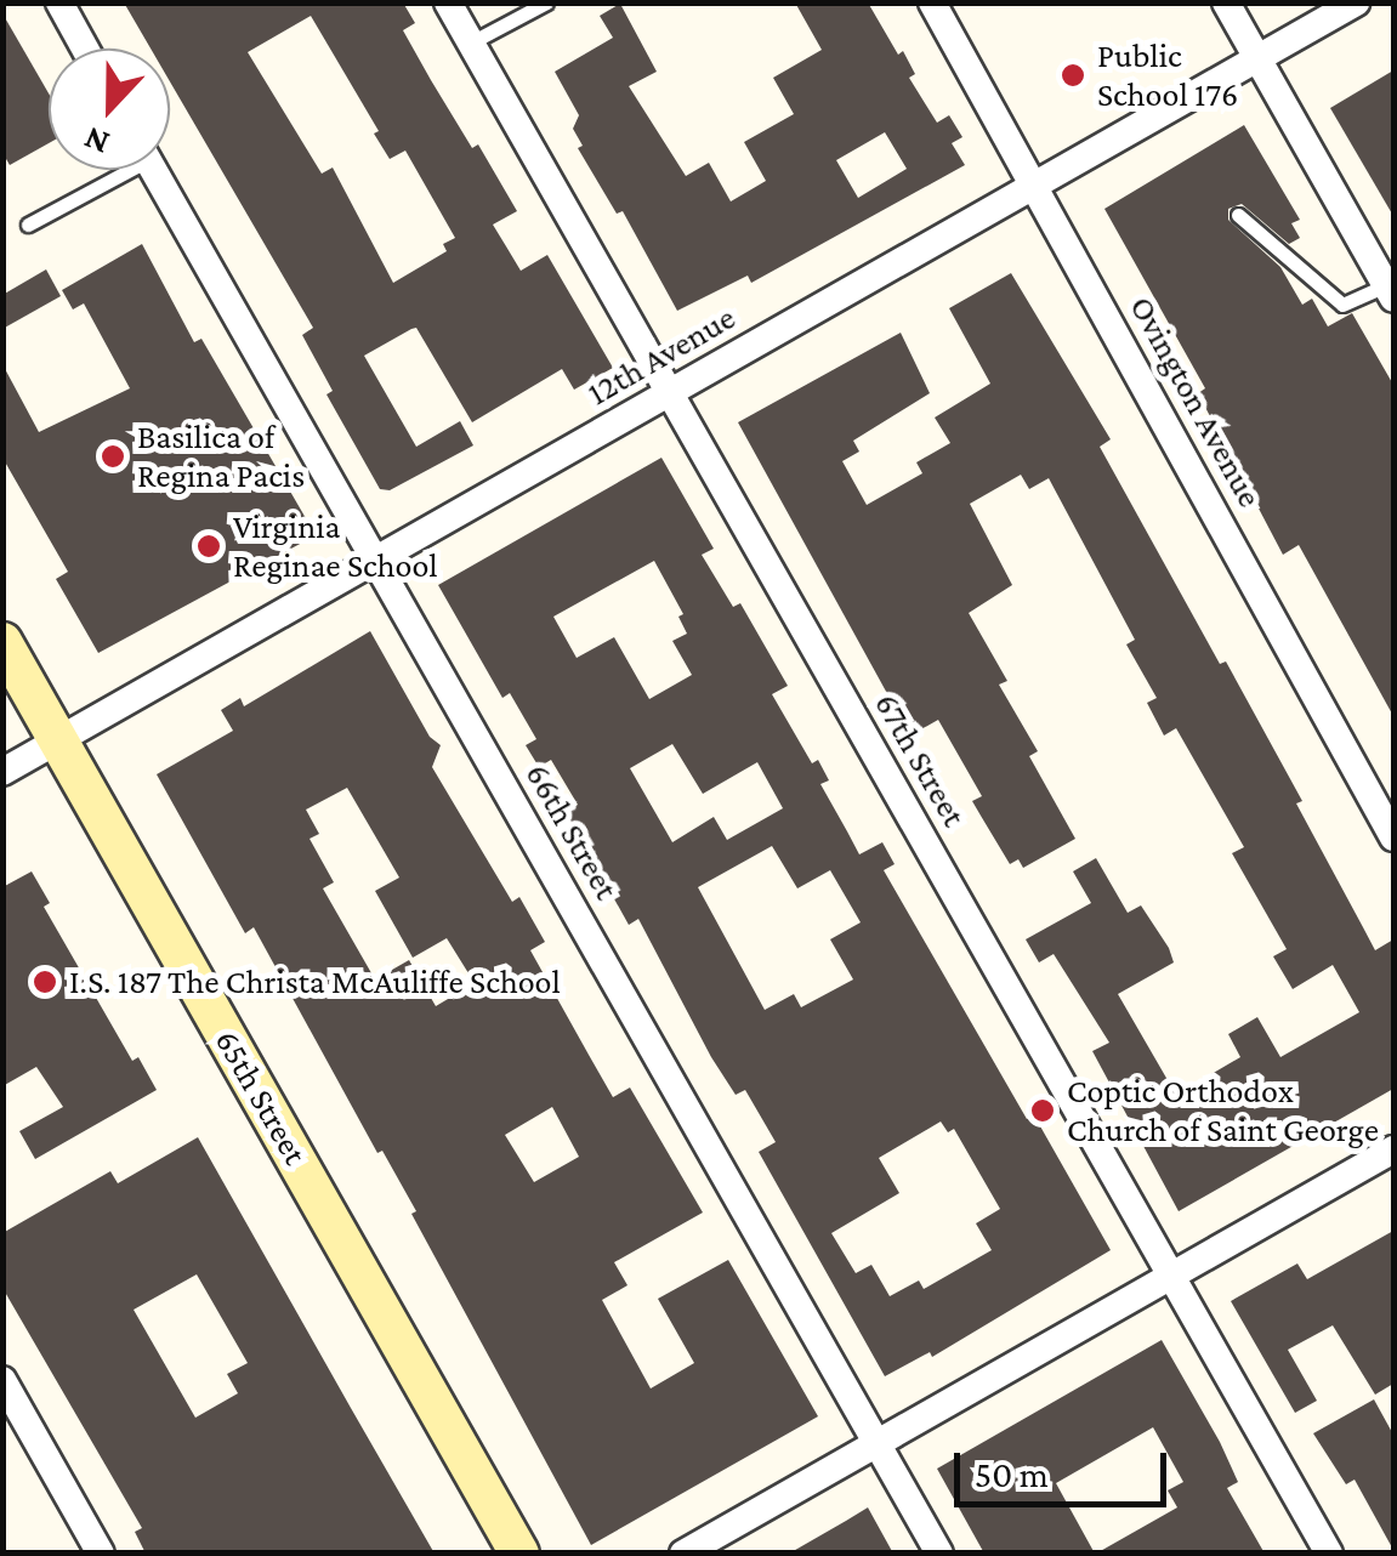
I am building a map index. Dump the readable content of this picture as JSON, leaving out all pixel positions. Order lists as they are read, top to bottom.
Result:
{
  "streets": {
    "main road": ["65th Street"],
    "street": [
      "12th Avenue",
      "Ovington Avenue",
      "67th Street",
      "66th Street"
    ]
  },
  "crossings": [
    ["12th Avenue", "Ovington Avenue"],
    ["12th Avenue", "67th Street"],
    ["12th Avenue", "66th Street"],
    ["12th Avenue", "65th Street"]
  ],
  "places": [
    "Public School 176",
    "Basilica of Regina Pacis",
    "Virginia Reginae School",
    "I.S. 187 The Christa McAuliffe School",
    "Coptic Orthodox Church of Saint George"
  ],
  "scale_bar": "50 m",
  "north": "bottom"
}
